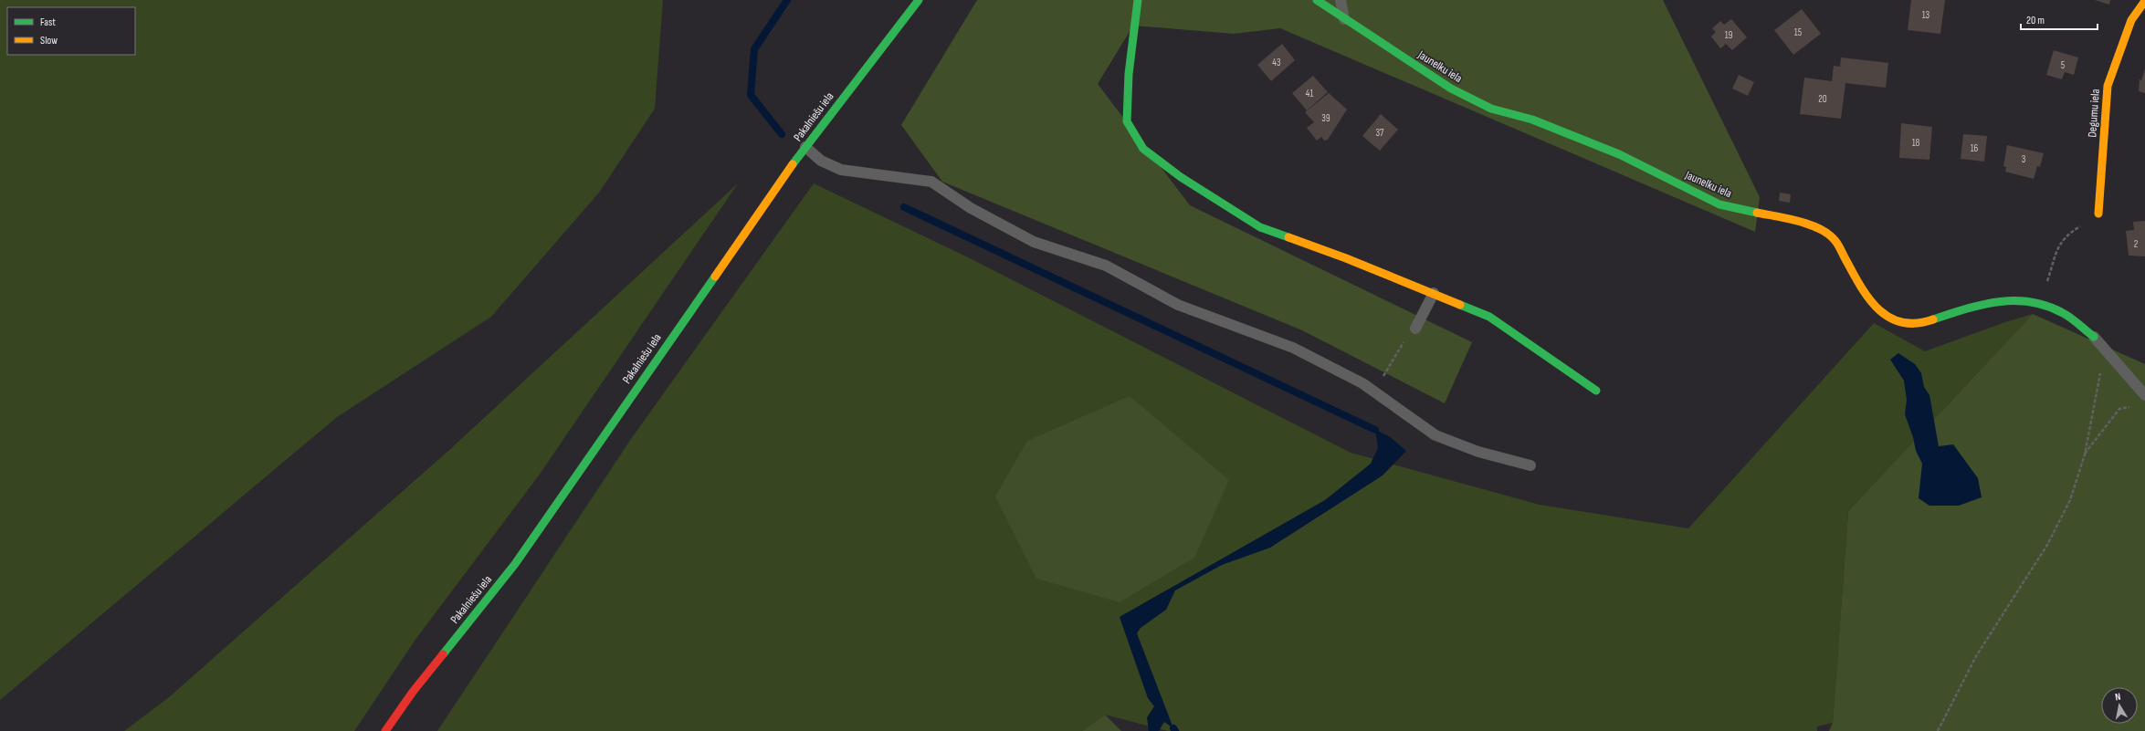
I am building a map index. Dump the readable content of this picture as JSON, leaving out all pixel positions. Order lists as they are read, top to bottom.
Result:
{
  "streets": {
    "street": ["Jaunelku iela", "Degumu iela", "Pakalniešu iela"]
  },
  "house_numbers": [
    "13",
    "15",
    "19",
    "43",
    "5",
    "41",
    "20",
    "39",
    "37",
    "18",
    "16",
    "3",
    "2"
  ],
  "legend": ["Fast", "Slow"],
  "scale_bar": "20 m",
  "north": "top"
}
